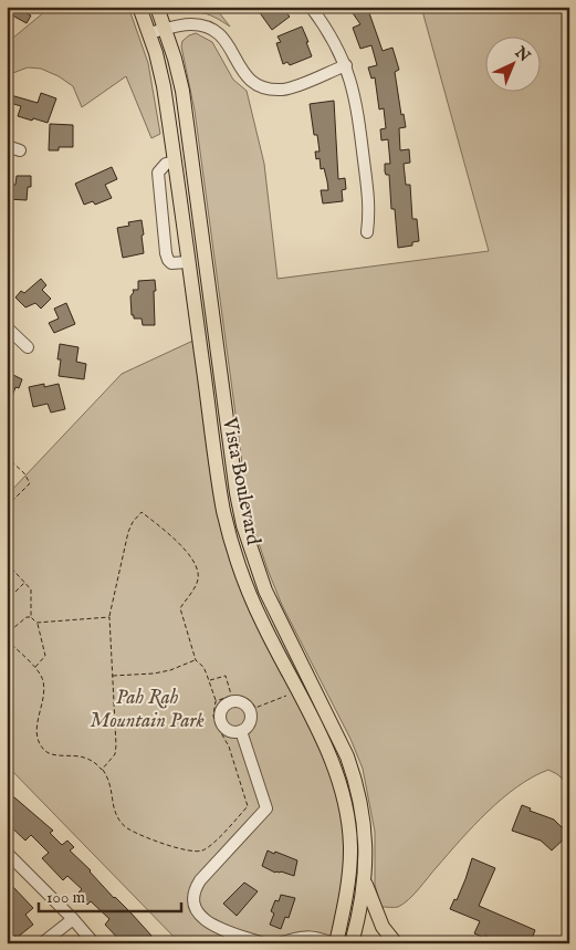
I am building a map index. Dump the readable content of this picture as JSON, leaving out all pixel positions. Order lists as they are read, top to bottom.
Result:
{
  "streets": {
    "main road": ["Vista Boulevard"]
  },
  "parks": ["Pah Rah Mountain Park"],
  "scale_bar": "100 m",
  "north": "top right"
}
